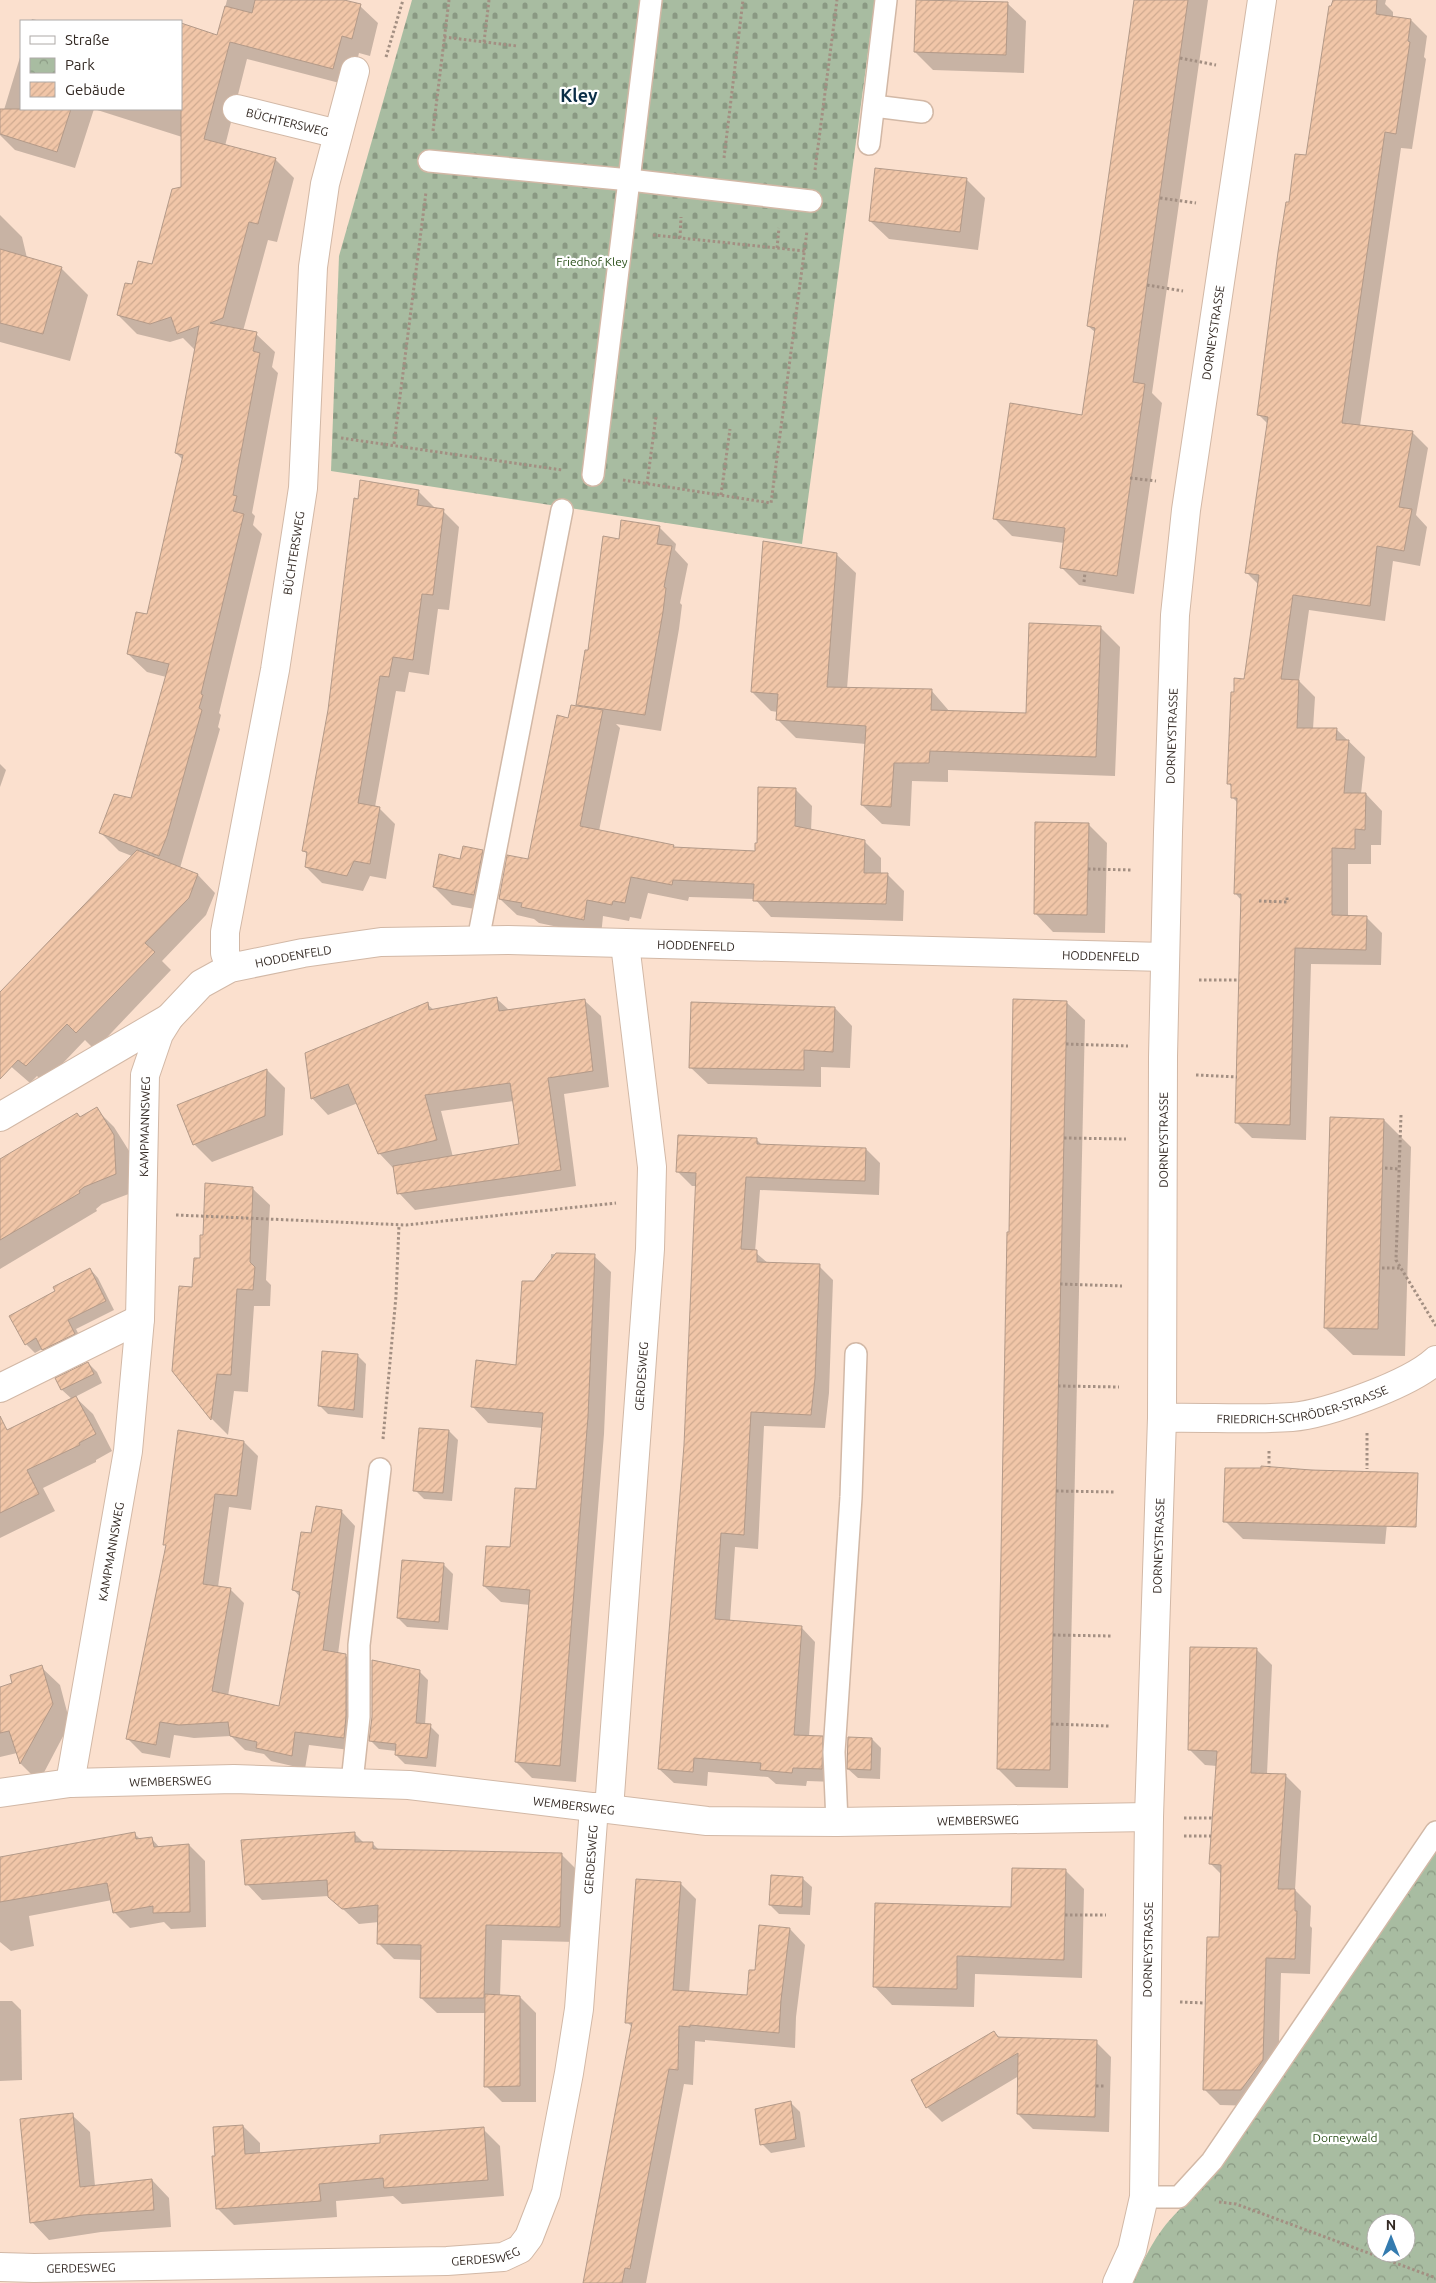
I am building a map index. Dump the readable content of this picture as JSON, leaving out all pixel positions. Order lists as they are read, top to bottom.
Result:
{
  "streets": {
    "street": [
      "BÜCHTERSWEG",
      "DORNEYSTRASSE",
      "HODDENFELD",
      "KAMPMANNSWEG",
      "GERDESWEG",
      "FRIEDRICH-SCHRÖDER-STRASSE",
      "WEMBERSWEG"
    ]
  },
  "crossings": [
    ["BÜCHTERSWEG", "HODDENFELD"],
    ["BÜCHTERSWEG", "KAMPMANNSWEG"],
    ["DORNEYSTRASSE", "HODDENFELD"],
    ["DORNEYSTRASSE", "FRIEDRICH-SCHRÖDER-STRASSE"],
    ["DORNEYSTRASSE", "WEMBERSWEG"],
    ["HODDENFELD", "KAMPMANNSWEG"],
    ["HODDENFELD", "GERDESWEG"],
    ["KAMPMANNSWEG", "WEMBERSWEG"],
    ["GERDESWEG", "WEMBERSWEG"]
  ],
  "districts": ["Kley"],
  "parks": ["Friedhof Kley", "Dorneywald"],
  "legend": ["Straße", "Park", "Gebäude"],
  "north": "top"
}
